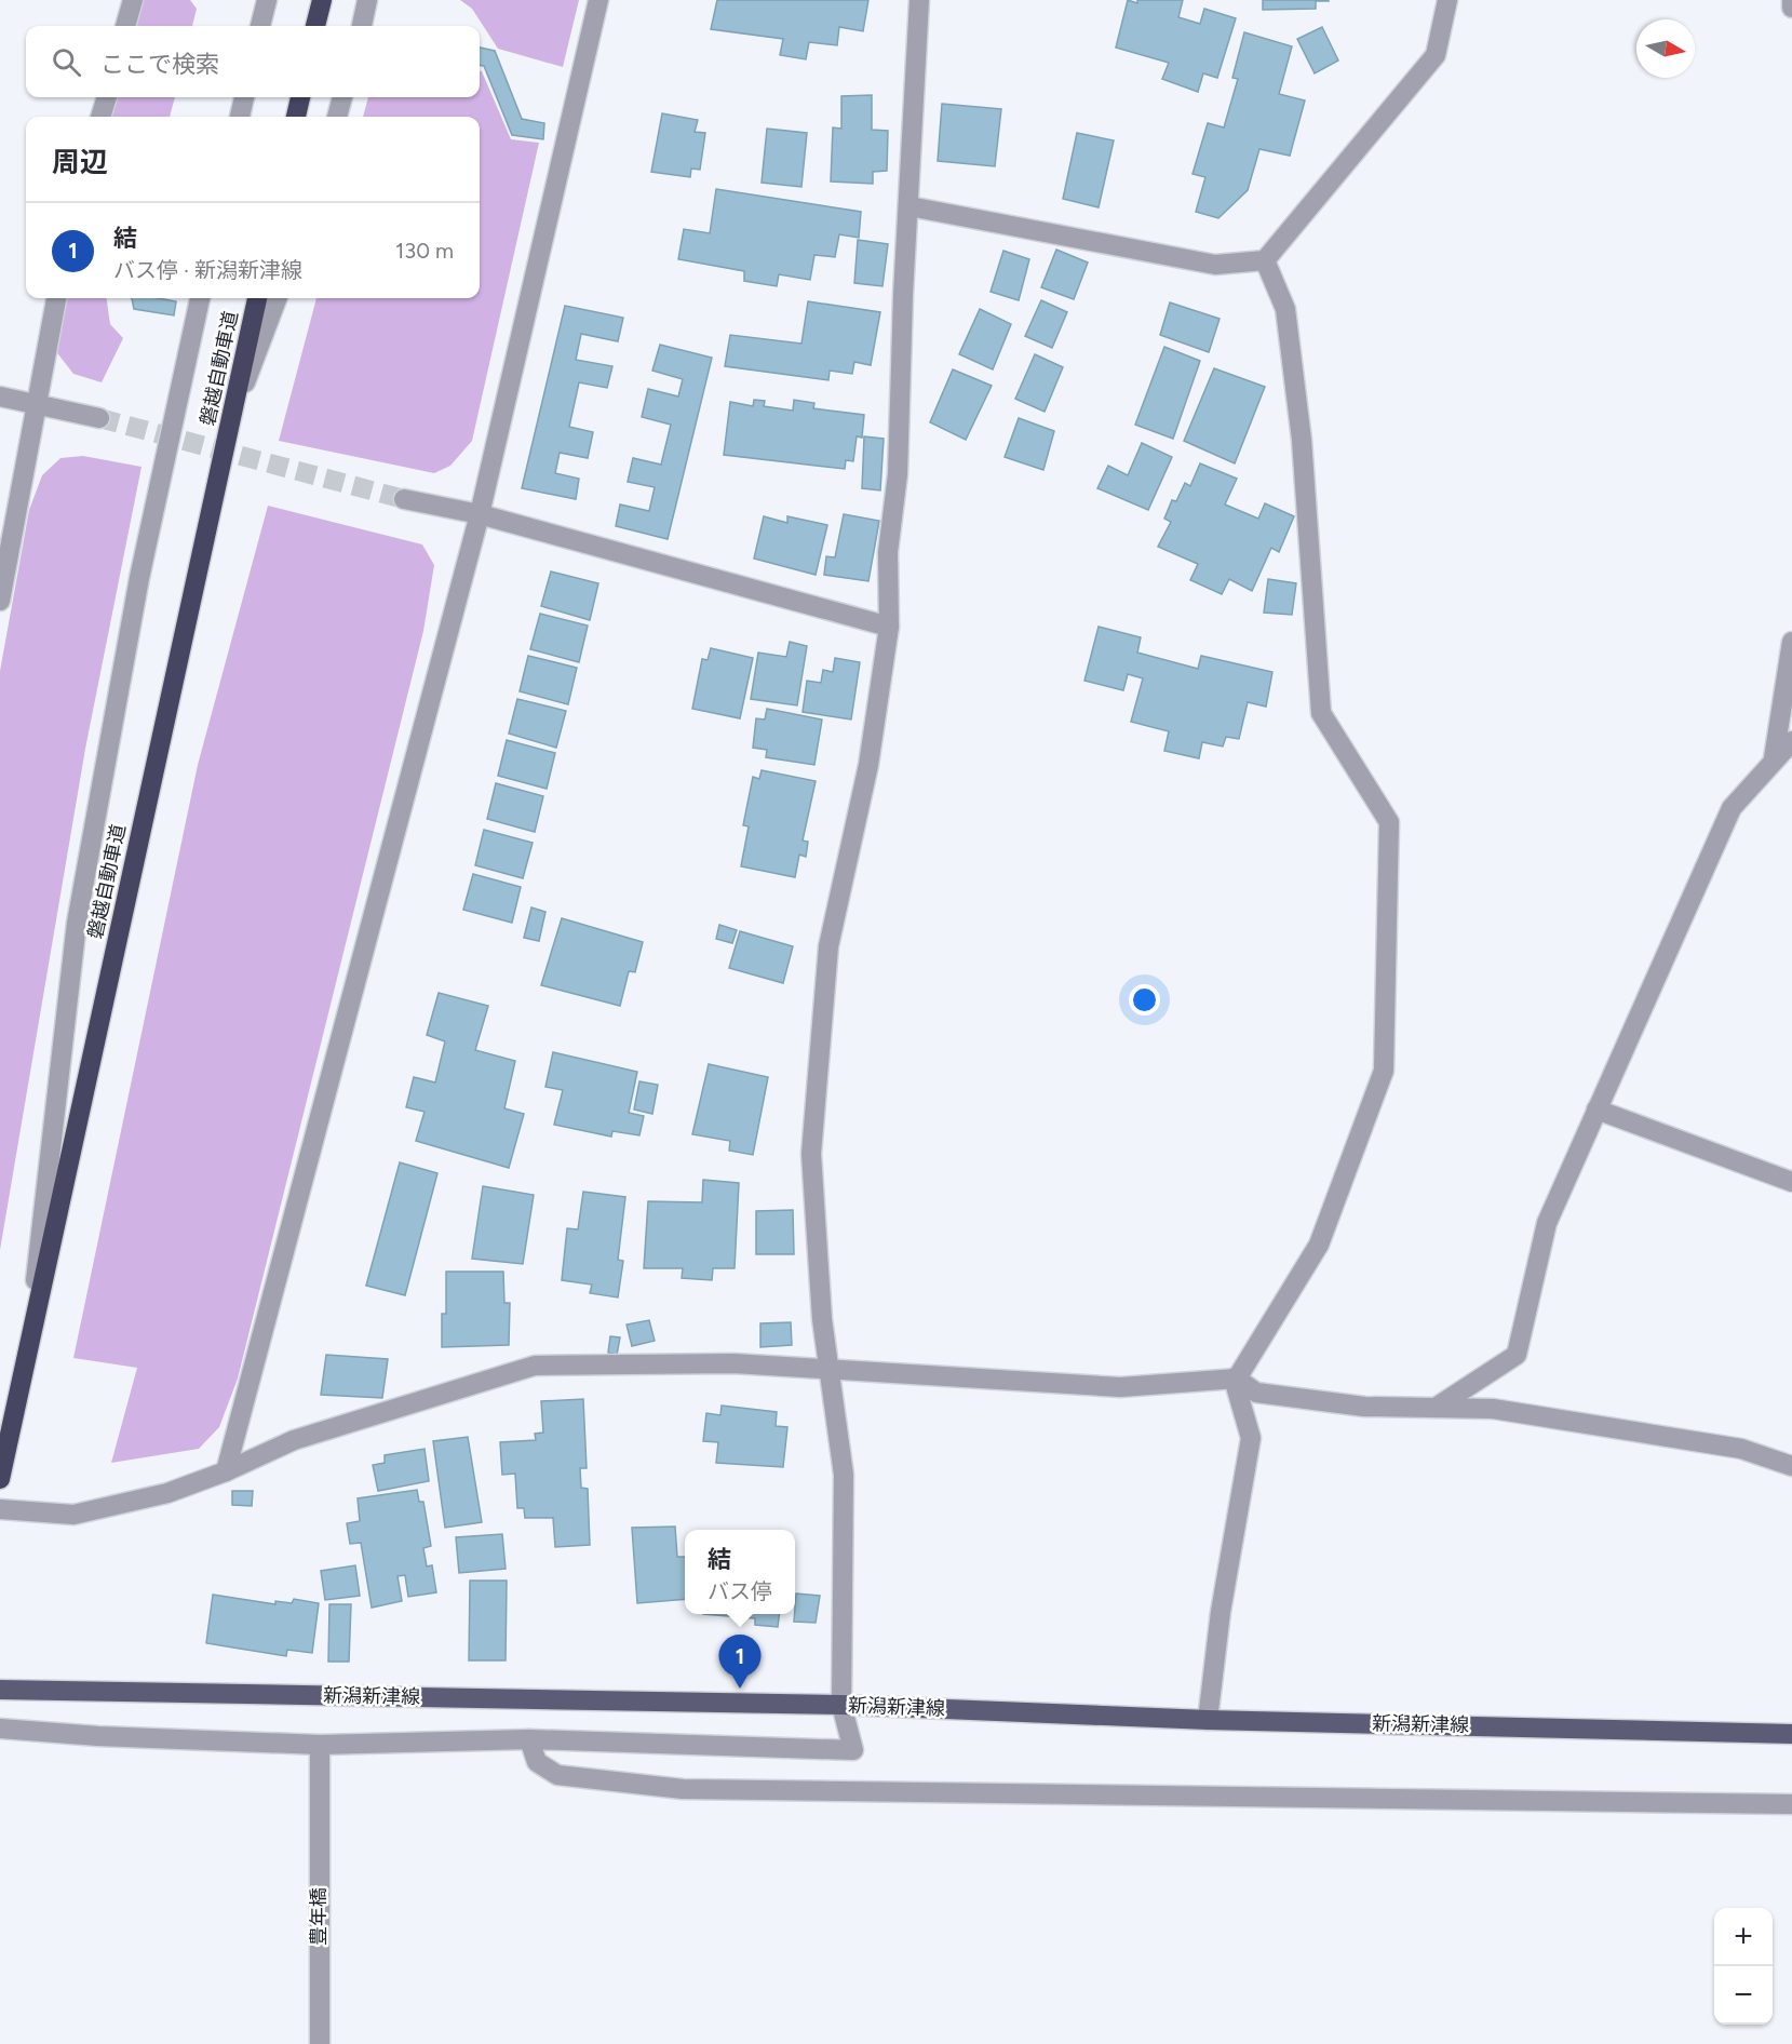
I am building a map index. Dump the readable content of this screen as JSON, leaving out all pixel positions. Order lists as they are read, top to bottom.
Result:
{
  "streets": {
    "highway": ["磐越自動車道"],
    "main road": ["新潟新津線"],
    "street": ["豊年橋"]
  },
  "north": "right",
  "page": {
    "search": "ここで検索",
    "heading": "周辺",
    "list": [
      {
        "mark": "1",
        "name": "結",
        "note": "バス停 · 新潟新津線",
        "value": "130 m"
      }
    ],
    "popup": ["結", "バス停"],
    "pins": "1",
    "map_buttons": ["+", "−"]
  }
}
